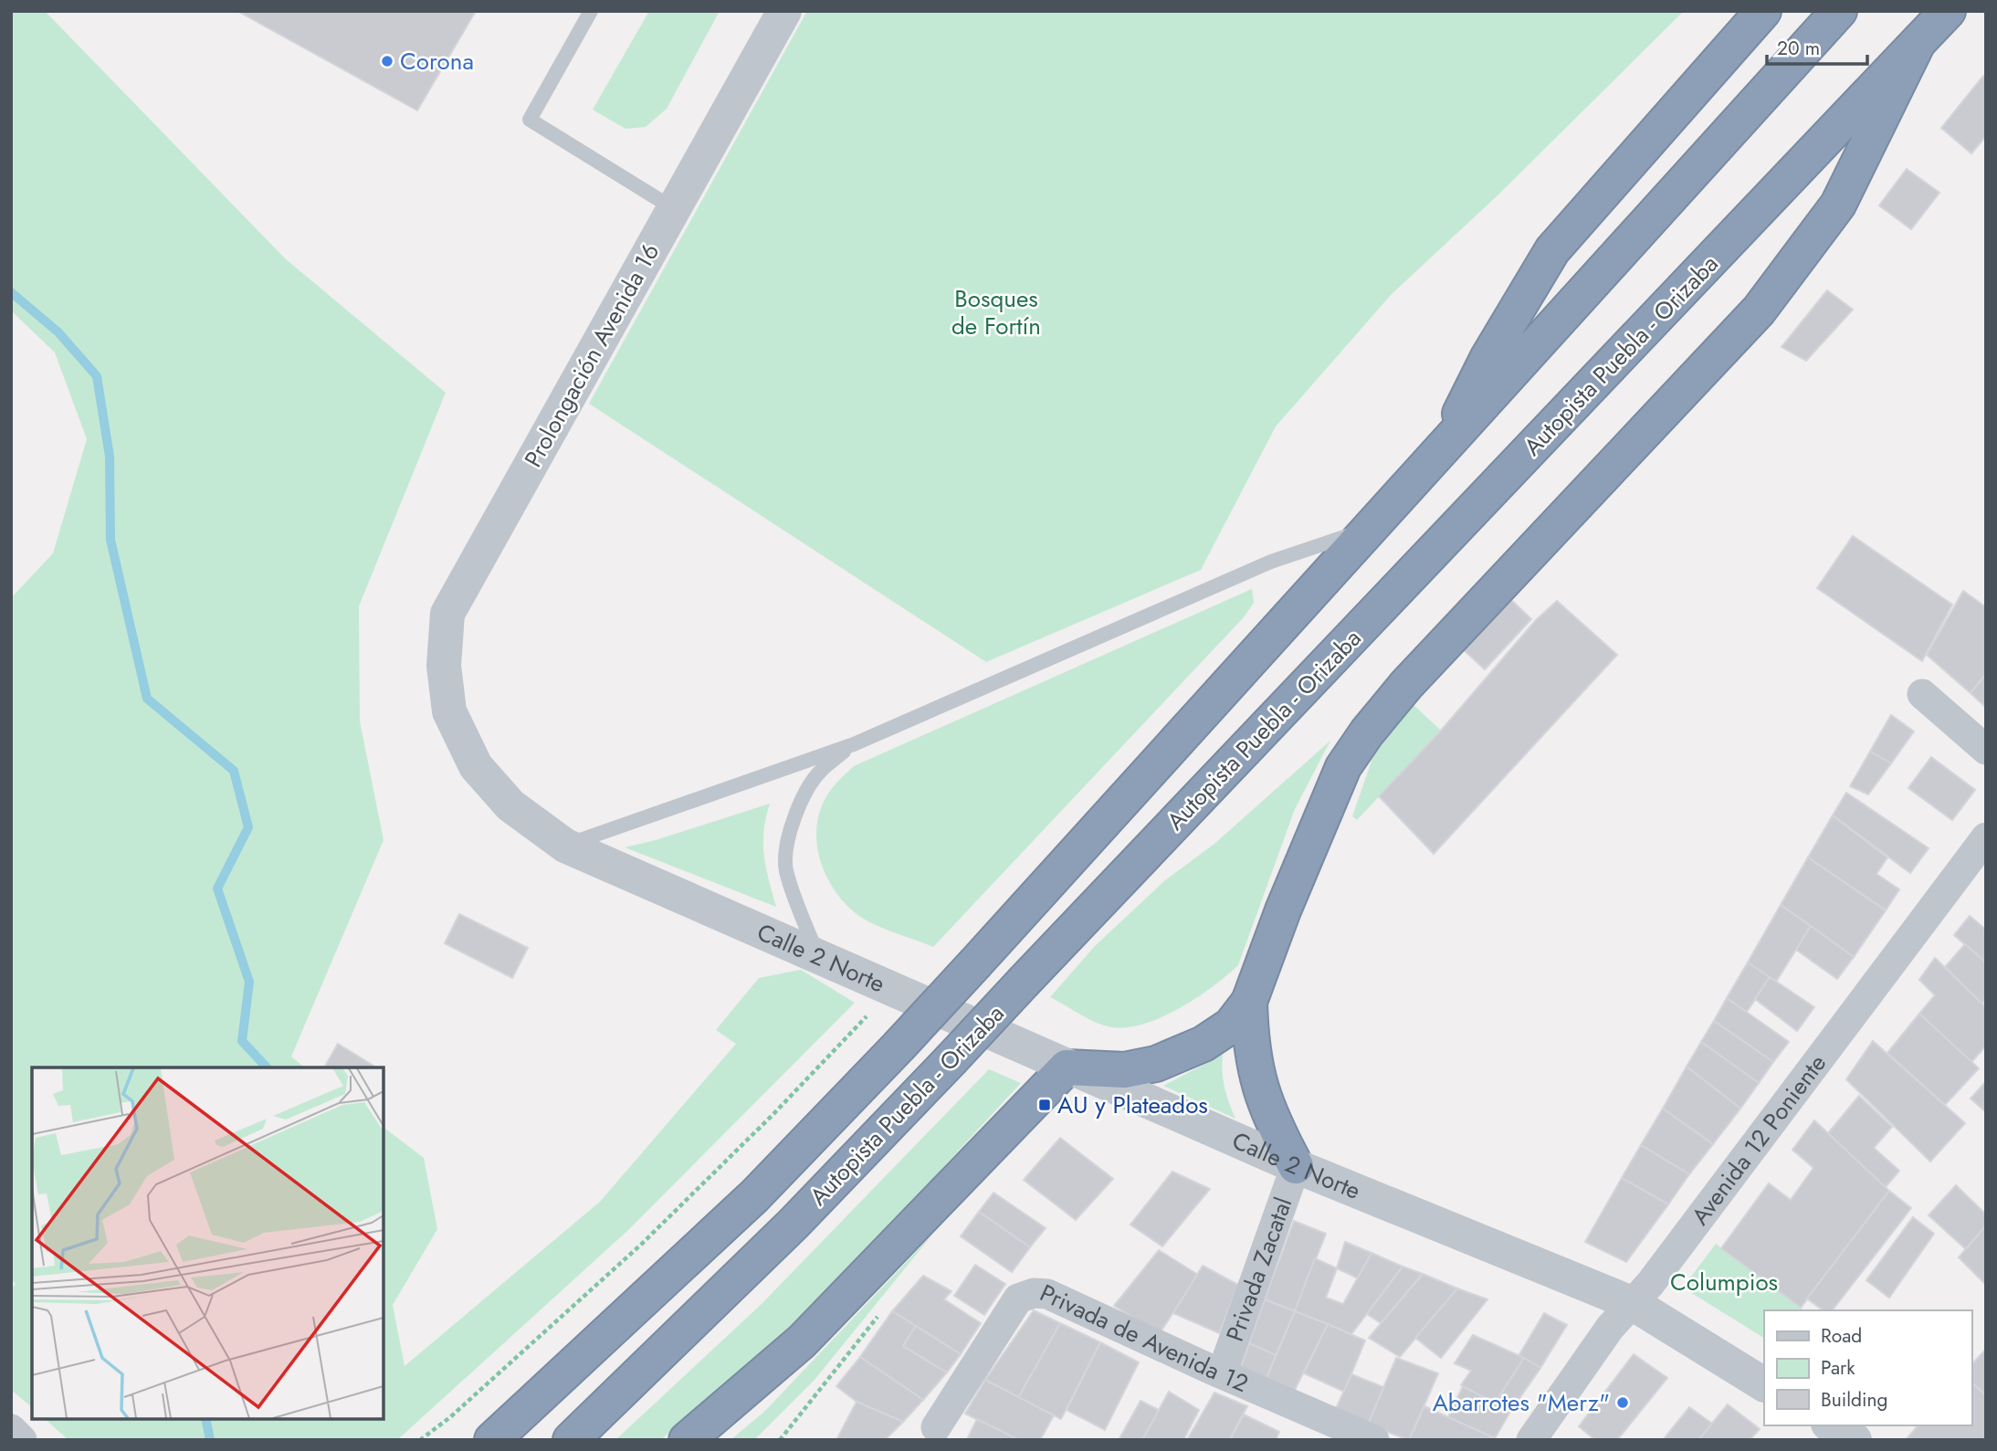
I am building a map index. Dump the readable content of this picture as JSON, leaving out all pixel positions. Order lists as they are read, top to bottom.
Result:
{
  "streets": {
    "highway": ["Autopista Puebla - Orizaba"],
    "street": [
      "Prolongación Avenida 16",
      "Calle 2 Norte",
      "Avenida 12 Poniente",
      "Privada Zacatal",
      "Privada de Avenida 12"
    ]
  },
  "crossings": [
    ["Prolongación Avenida 16", "Calle 2 Norte"],
    ["Calle 2 Norte", "Avenida 12 Poniente"],
    ["Calle 2 Norte", "Privada Zacatal"],
    ["Privada Zacatal", "Privada de Avenida 12"]
  ],
  "parks": ["Bosques de Fortín", "Columpios"],
  "places": {
    "other": ["Corona", "Abarrotes \"Merz\""],
    "transit": ["AU y Plateados"]
  },
  "legend": ["Road", "Park", "Building"],
  "scale_bar": "20 m"
}
